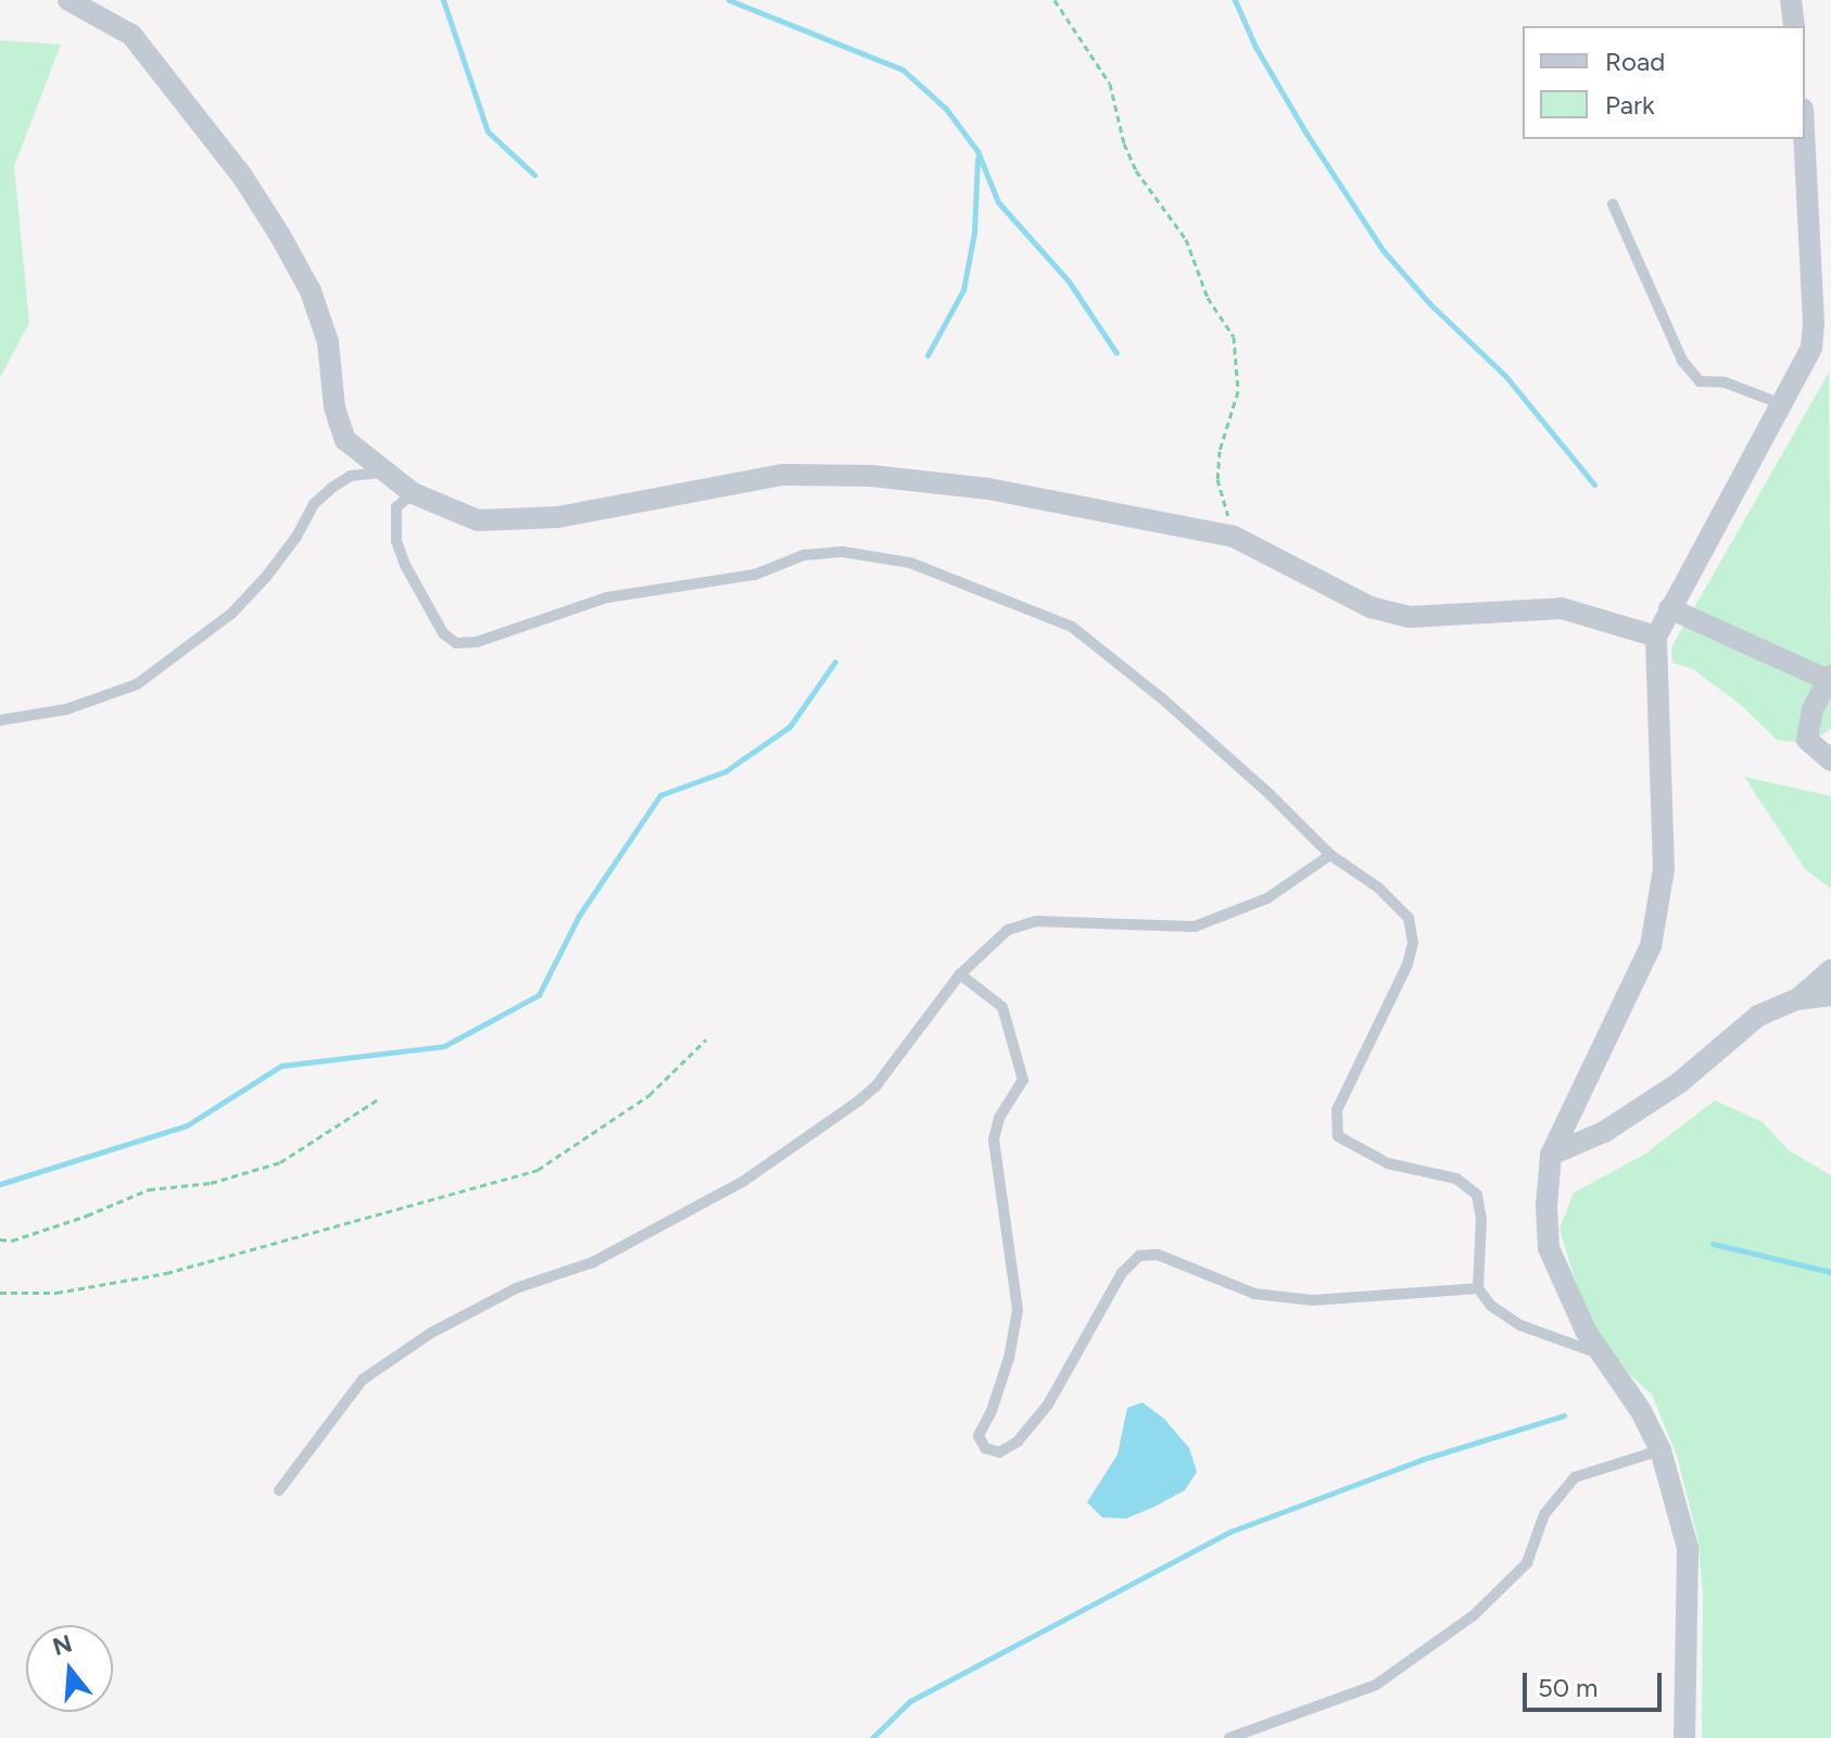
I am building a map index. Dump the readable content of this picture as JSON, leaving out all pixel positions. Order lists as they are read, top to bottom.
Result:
{
  "legend": ["Road", "Park"],
  "scale_bar": "50 m",
  "north": "top"
}
